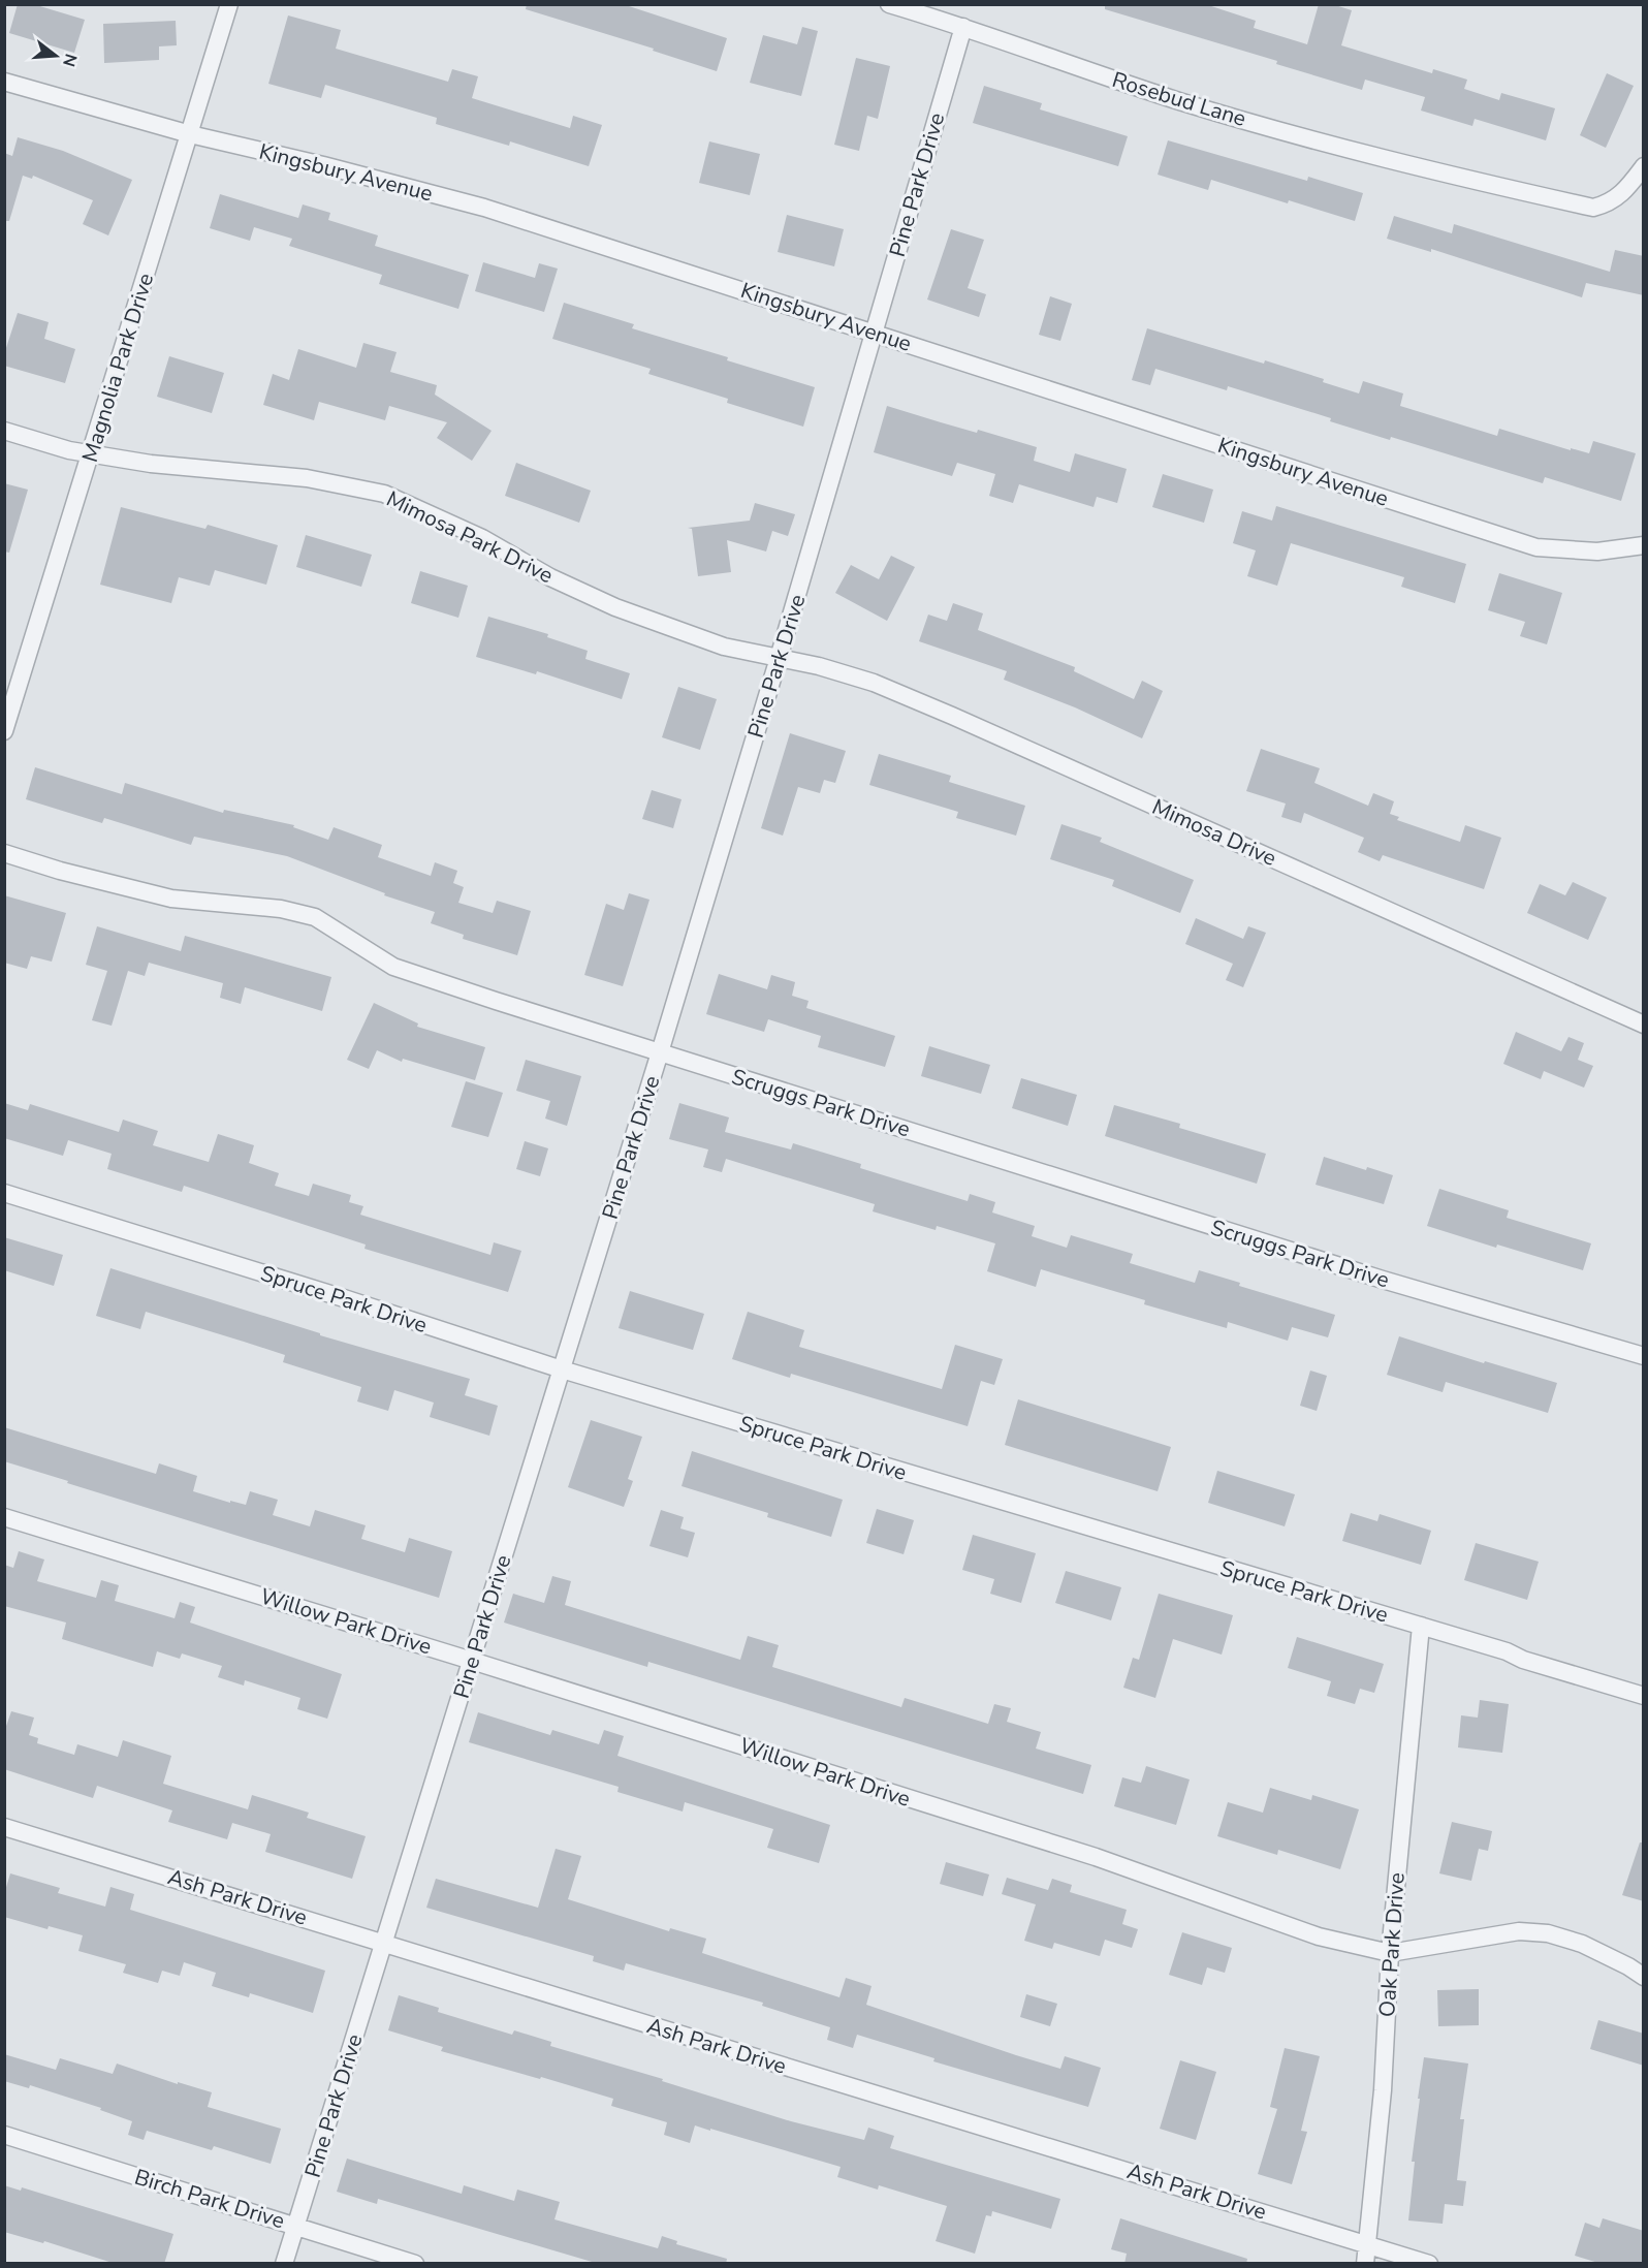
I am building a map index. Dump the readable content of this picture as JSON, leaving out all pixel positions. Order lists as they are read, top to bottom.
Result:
{
  "streets": {
    "street": [
      "Rosebud Lane",
      "Kingsbury Avenue",
      "Pine Park Drive",
      "Magnolia Park Drive",
      "Mimosa Park Drive",
      "Mimosa Drive",
      "Scruggs Park Drive",
      "Spruce Park Drive",
      "Willow Park Drive",
      "Ash Park Drive",
      "Oak Park Drive",
      "Birch Park Drive"
    ]
  },
  "crossings": [
    ["Rosebud Lane", "Pine Park Drive"],
    ["Kingsbury Avenue", "Pine Park Drive"],
    ["Kingsbury Avenue", "Magnolia Park Drive"],
    ["Pine Park Drive", "Mimosa Park Drive"],
    ["Pine Park Drive", "Mimosa Drive"],
    ["Pine Park Drive", "Scruggs Park Drive"],
    ["Pine Park Drive", "Spruce Park Drive"],
    ["Pine Park Drive", "Willow Park Drive"],
    ["Pine Park Drive", "Ash Park Drive"],
    ["Pine Park Drive", "Birch Park Drive"],
    ["Magnolia Park Drive", "Mimosa Park Drive"],
    ["Mimosa Park Drive", "Mimosa Drive"],
    ["Spruce Park Drive", "Oak Park Drive"],
    ["Willow Park Drive", "Oak Park Drive"],
    ["Ash Park Drive", "Oak Park Drive"]
  ],
  "north": "right"
}
